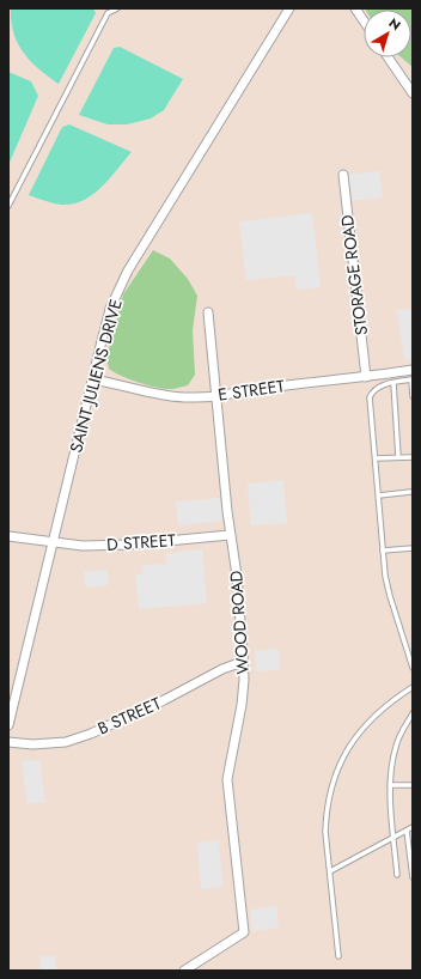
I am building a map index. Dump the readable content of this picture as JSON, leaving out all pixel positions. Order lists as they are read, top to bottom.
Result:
{
  "streets": {
    "street": [
      "STORAGE ROAD",
      "SAINT JULIENS DRIVE",
      "E STREET",
      "D STREET",
      "WOOD ROAD",
      "B STREET"
    ]
  },
  "crossings": [
    ["STORAGE ROAD", "E STREET"],
    ["SAINT JULIENS DRIVE", "E STREET"],
    ["SAINT JULIENS DRIVE", "D STREET"],
    ["E STREET", "WOOD ROAD"],
    ["D STREET", "WOOD ROAD"],
    ["WOOD ROAD", "B STREET"]
  ],
  "north": "top right"
}
